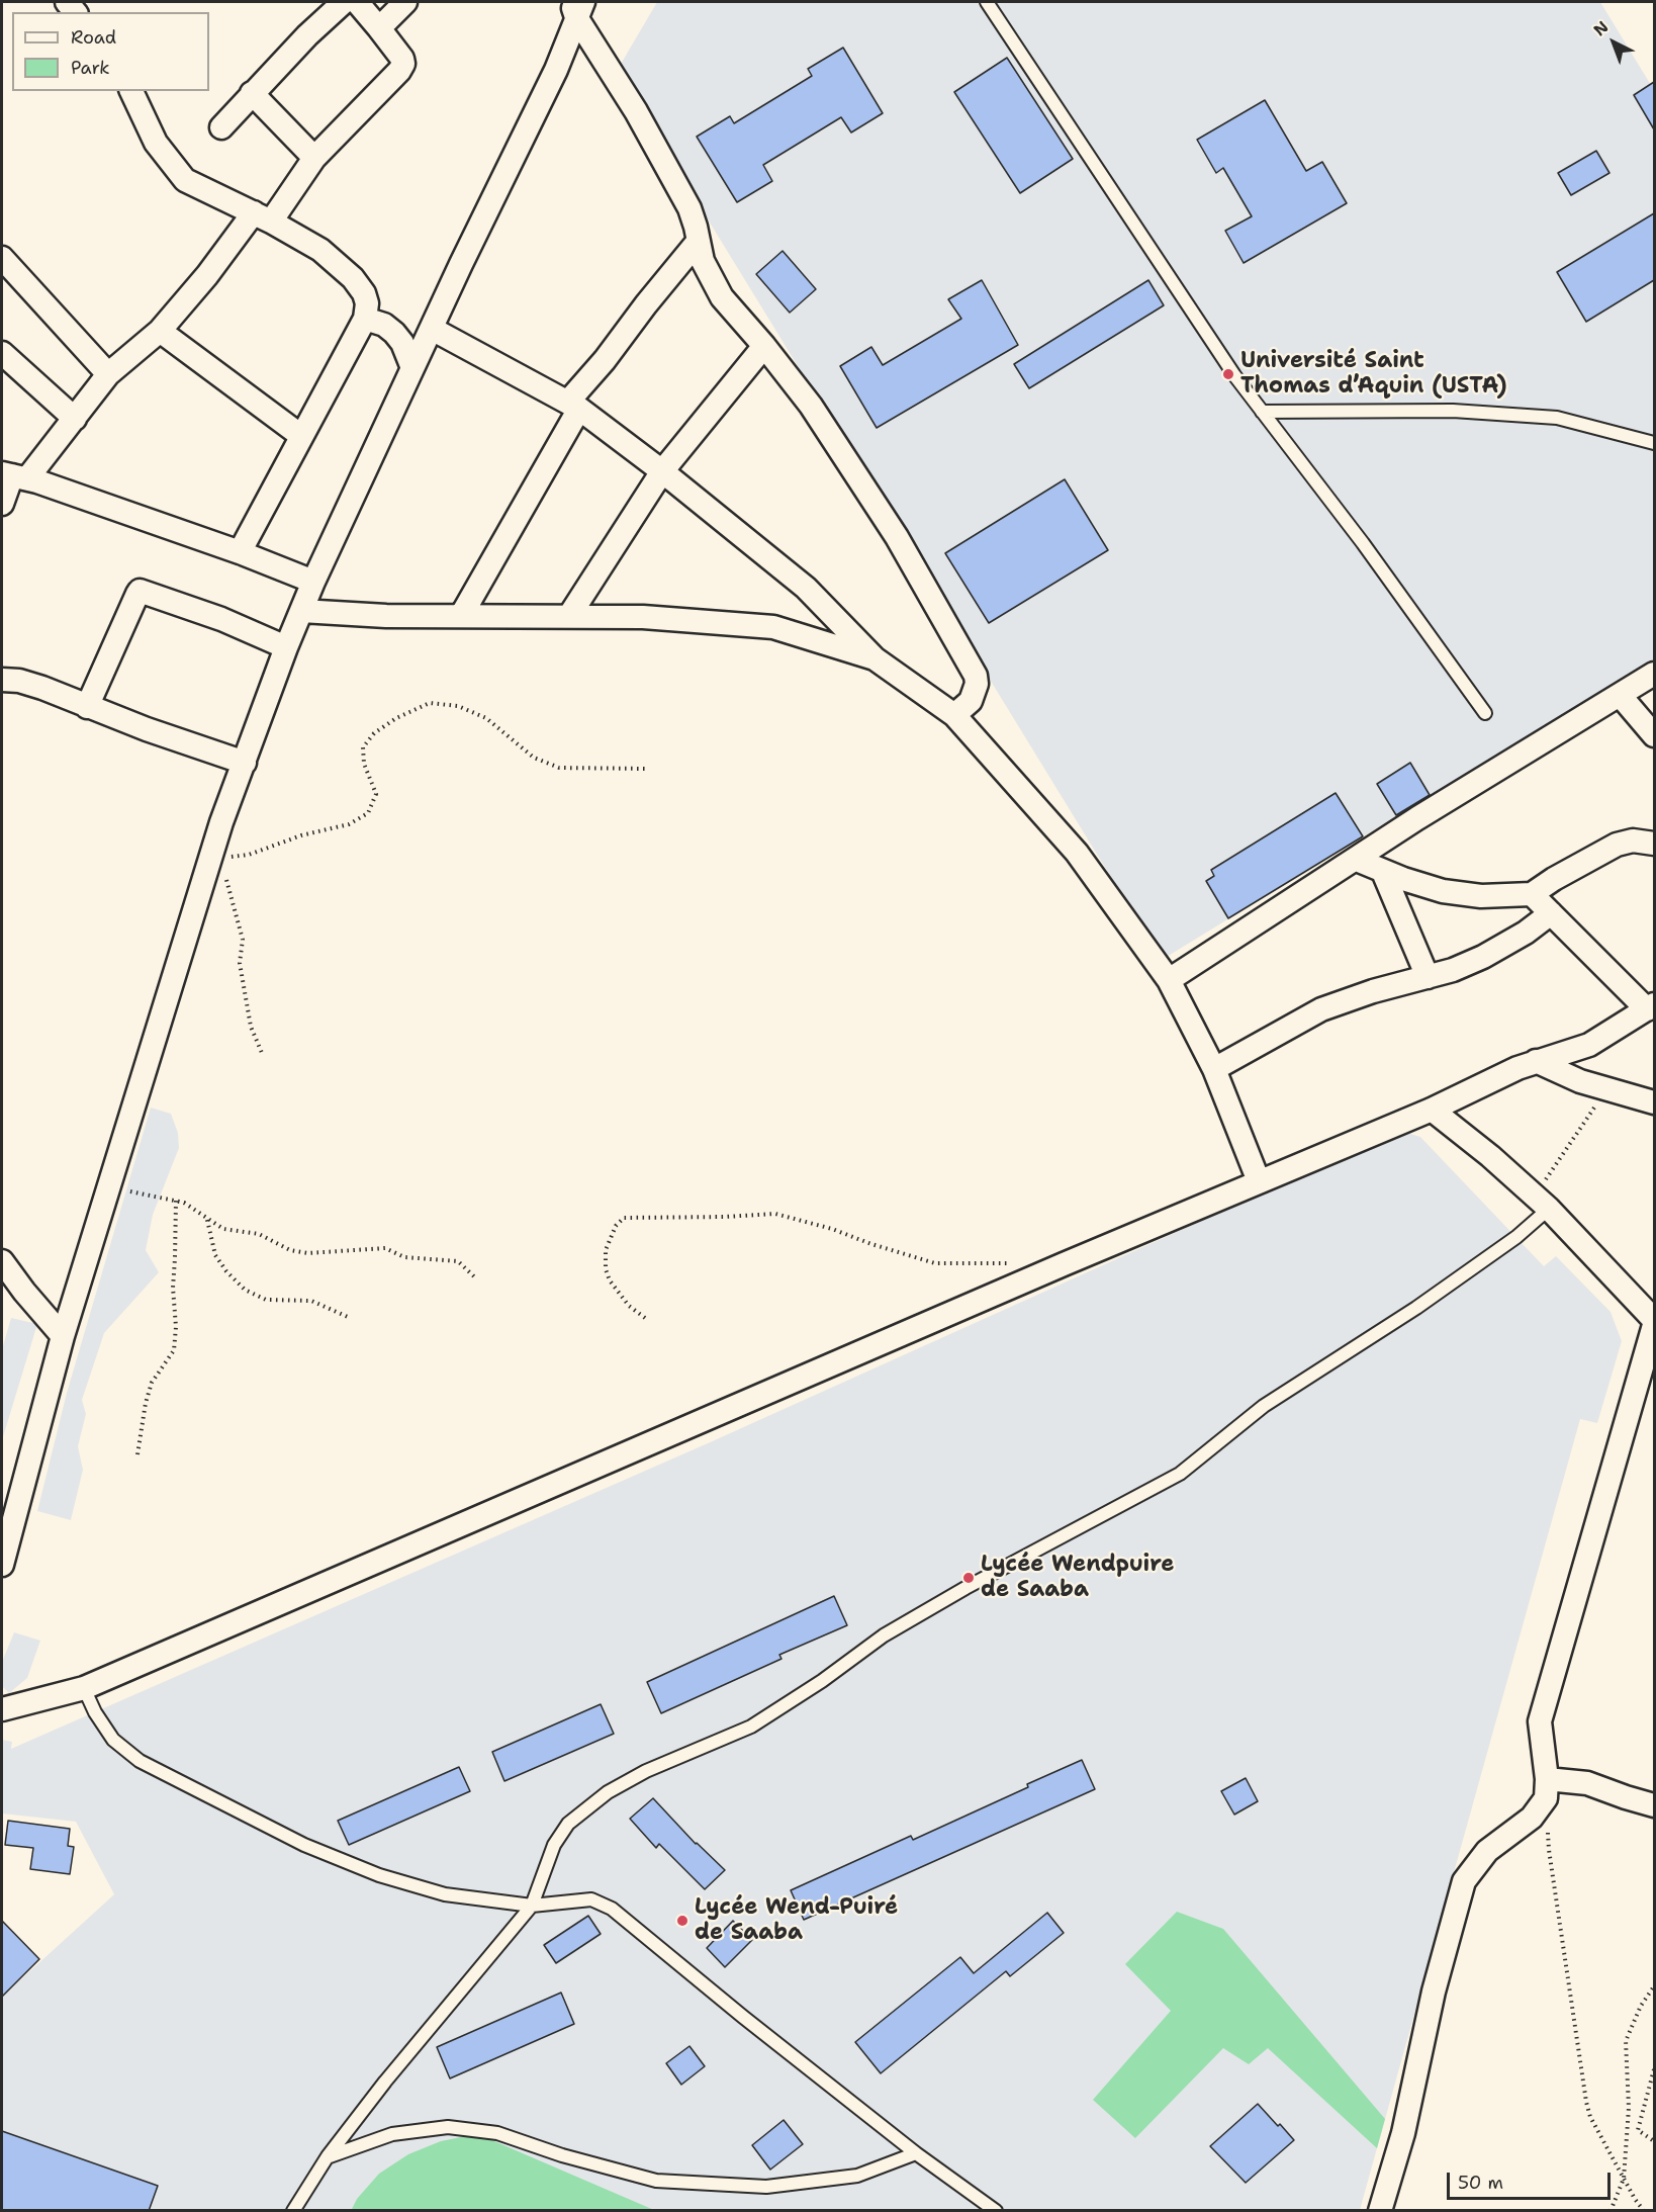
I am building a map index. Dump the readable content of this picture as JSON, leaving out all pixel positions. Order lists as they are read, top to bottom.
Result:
{
  "places": ["Université Saint Thomas d’Aquin (USTA)", "Lycée Wendpuire de Saaba", "Lycée Wend-Puiré de Saaba"],
  "legend": ["Road", "Park"],
  "scale_bar": "50 m",
  "north": "top left"
}
